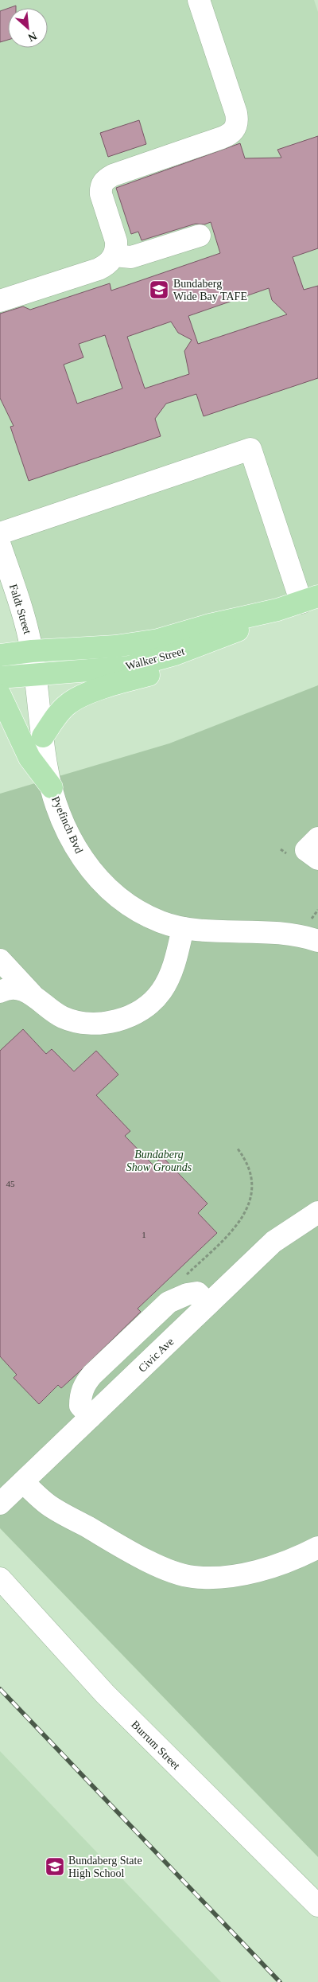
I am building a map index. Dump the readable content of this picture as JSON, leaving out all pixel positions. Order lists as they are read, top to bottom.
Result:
{
  "streets": {
    "main road": ["Walker Street"],
    "street": [
      "Faldt Street",
      "Pyefinch Bvd",
      "Civic Ave",
      "Burrum Street"
    ]
  },
  "crossings": [
    ["Faldt Street", "Walker Street"],
    ["Faldt Street", "Pyefinch Bvd"],
    ["Walker Street", "Pyefinch Bvd"]
  ],
  "parks": ["Bundaberg Show Grounds"],
  "places": {
    "school or university": ["Bundaberg Wide Bay TAFE", "Bundaberg State High School"]
  },
  "house_numbers": ["45", "1"],
  "north": "bottom right"
}
